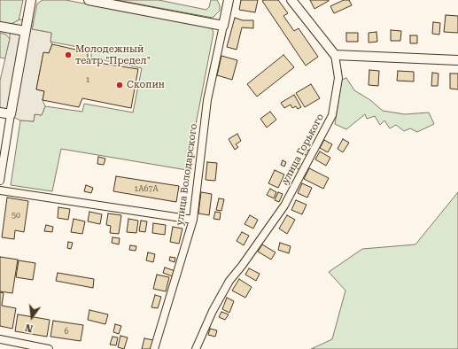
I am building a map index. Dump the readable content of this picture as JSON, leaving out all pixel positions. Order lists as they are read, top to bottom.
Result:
{
  "streets": {
    "street": ["улица Горького", "улица Володарского"]
  },
  "places": ["Молодежный театр \"Предел\"", "Скопин"],
  "house_numbers": [
    "1",
    "1А67A",
    "50",
    "6"
  ],
  "north": "bottom"
}
